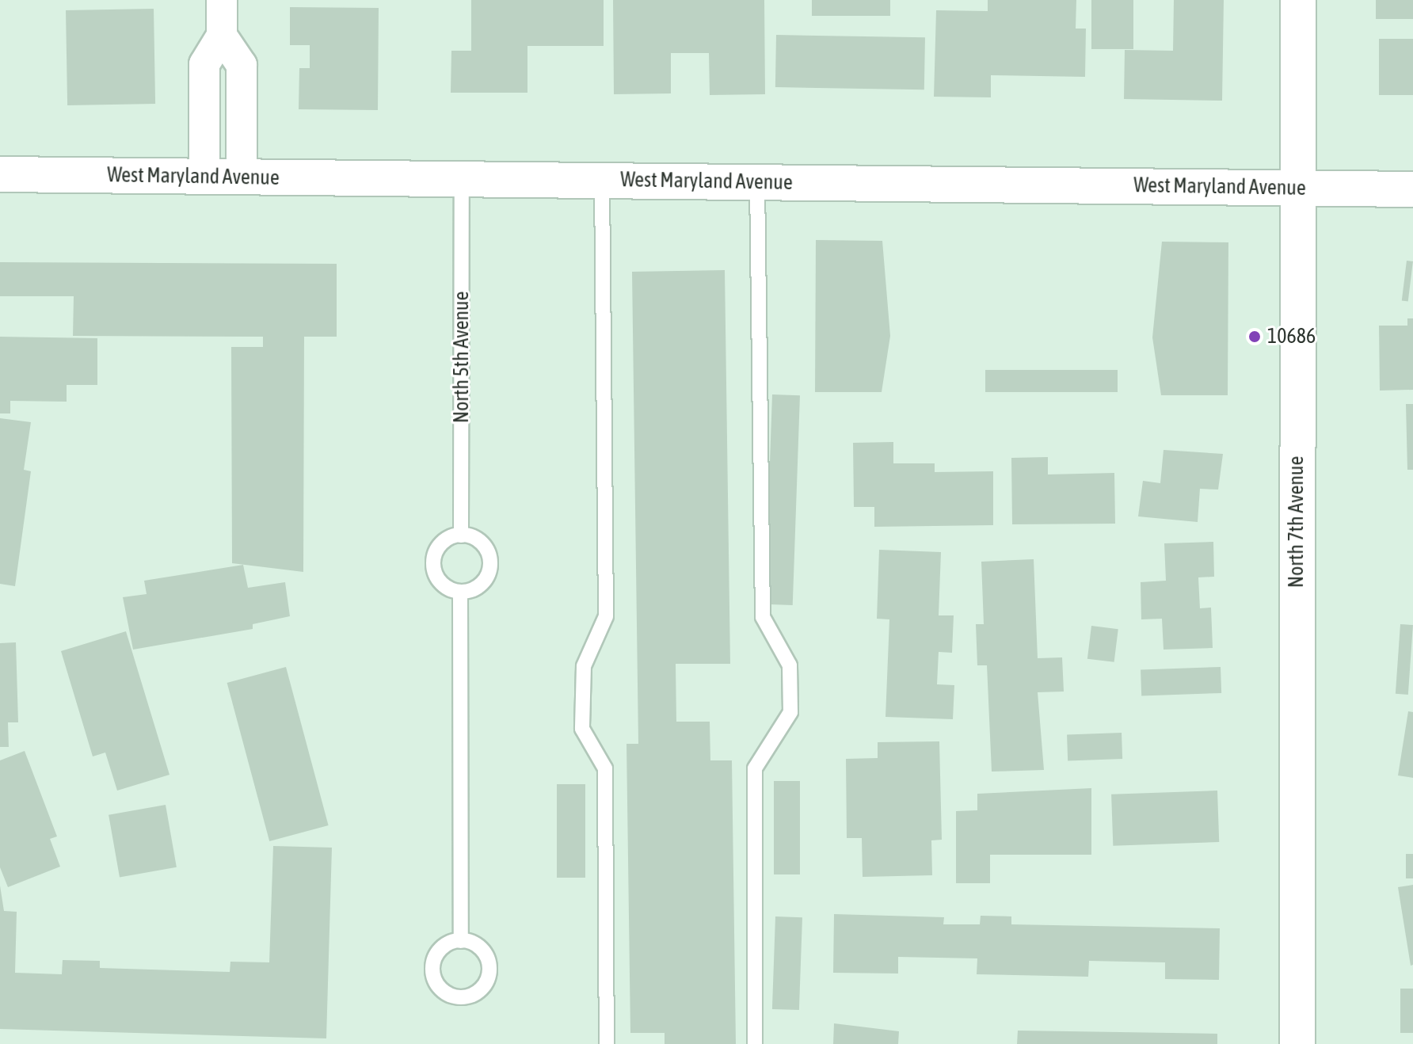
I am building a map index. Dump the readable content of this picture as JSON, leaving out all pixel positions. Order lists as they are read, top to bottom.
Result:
{
  "streets": {
    "street": ["West Maryland Avenue", "North 7th Avenue"],
    "lane": ["North 5th Avenue"]
  },
  "crossings": [
    ["West Maryland Avenue", "North 5th Avenue"],
    ["West Maryland Avenue", "North 7th Avenue"]
  ],
  "places": ["10686"]
}
